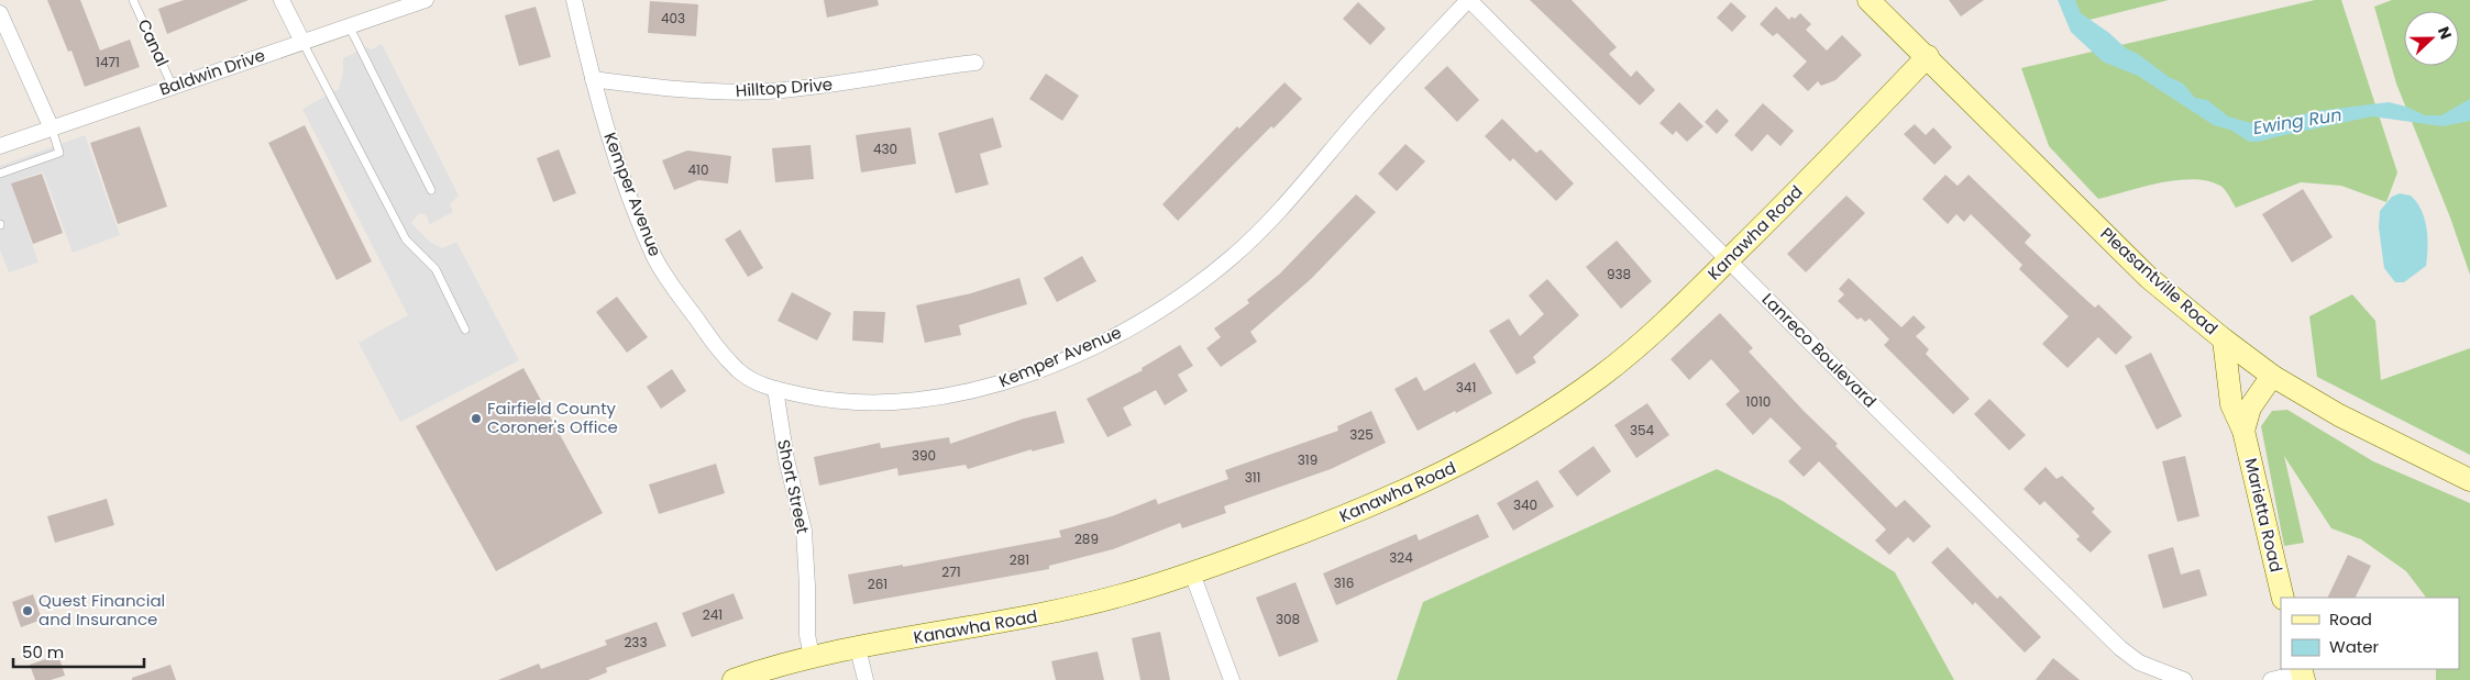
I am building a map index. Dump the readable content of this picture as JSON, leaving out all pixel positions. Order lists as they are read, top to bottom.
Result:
{
  "streets": {
    "street": [
      "Baldwin Drive",
      "Hilltop Drive",
      "Kemper Avenue",
      "Kanawha Road",
      "Pleasantville Road",
      "Lanreco Boulevard",
      "Short Street",
      "Marietta Road"
    ],
    "lane": ["Canal"]
  },
  "crossings": [
    ["Canal", "Baldwin Drive"],
    ["Hilltop Drive", "Kemper Avenue"],
    ["Kemper Avenue", "Lanreco Boulevard"],
    ["Kemper Avenue", "Short Street"],
    ["Kanawha Road", "Pleasantville Road"],
    ["Kanawha Road", "Lanreco Boulevard"],
    ["Kanawha Road", "Short Street"],
    ["Pleasantville Road", "Marietta Road"]
  ],
  "water": ["Ewing Run"],
  "places": ["Fairfield County Coroner's Office", "Quest Financial and Insurance"],
  "house_numbers": [
    "403",
    "1471",
    "430",
    "410",
    "938",
    "341",
    "1010",
    "354",
    "325",
    "390",
    "319",
    "311",
    "340",
    "289",
    "324",
    "281",
    "271",
    "316",
    "261",
    "241",
    "308",
    "233"
  ],
  "legend": ["Road", "Water"],
  "scale_bar": "50 m",
  "north": "right"
}
